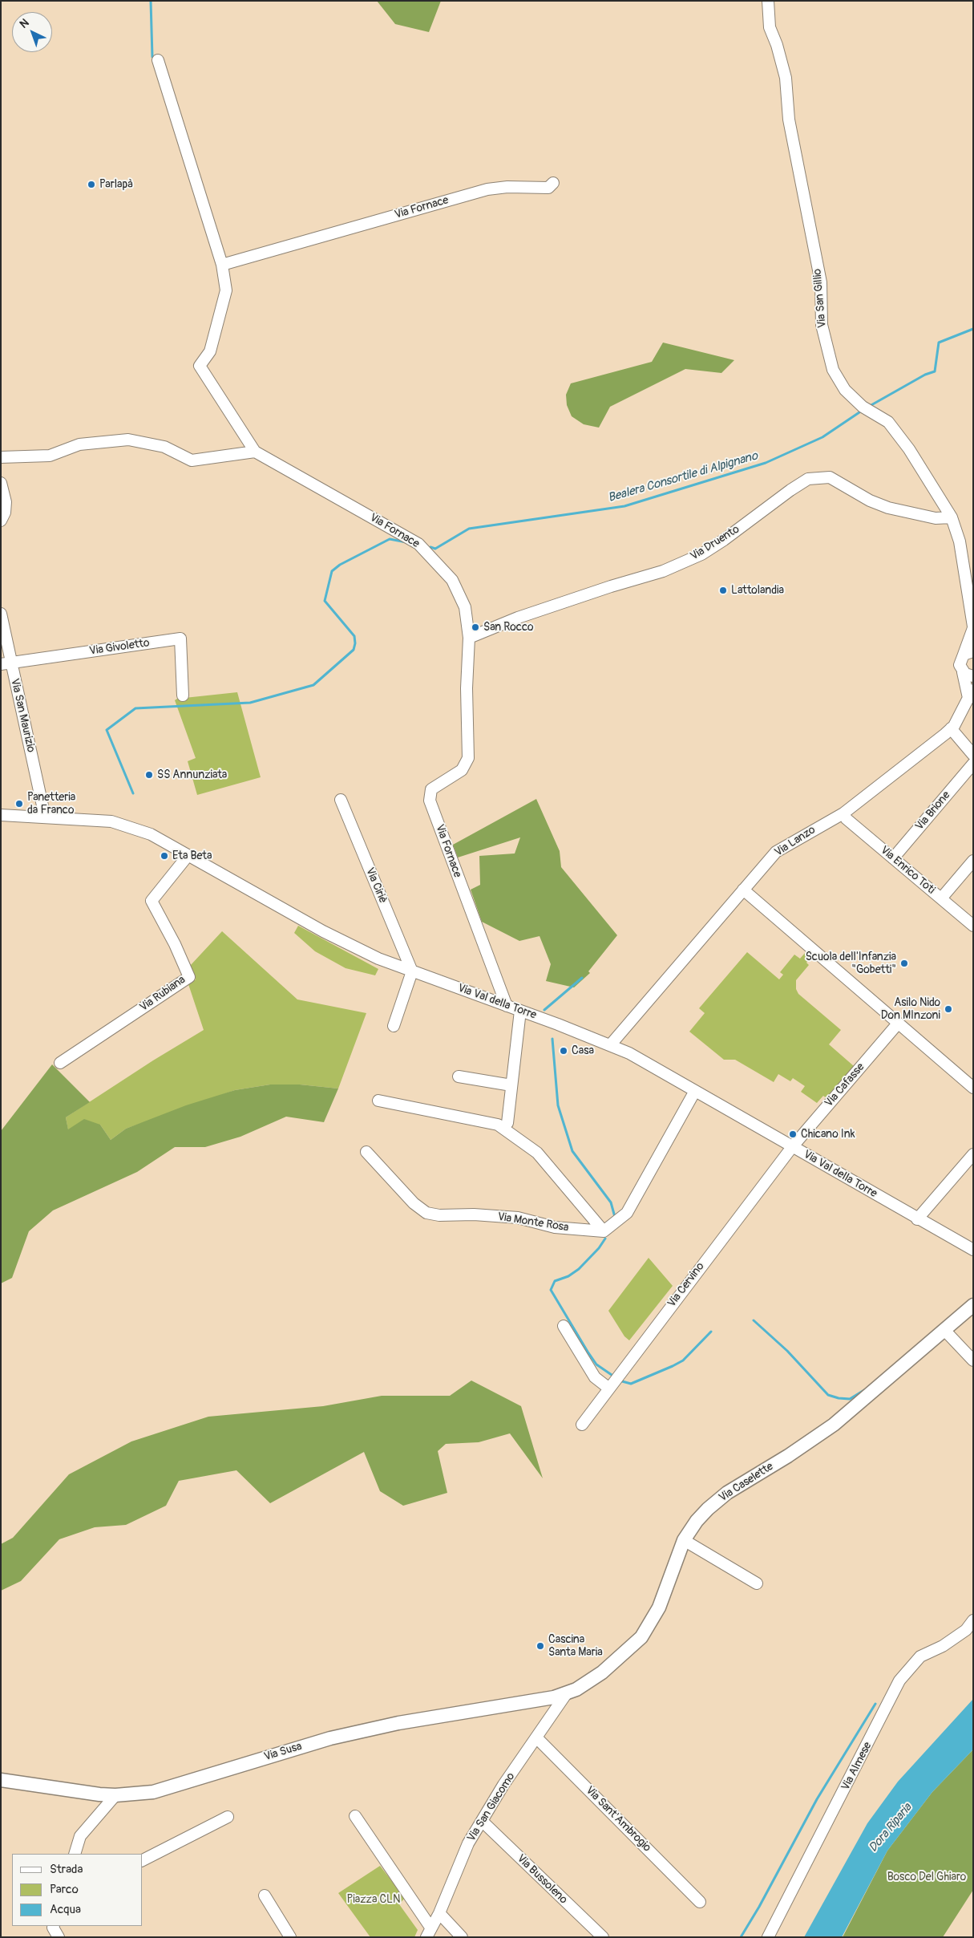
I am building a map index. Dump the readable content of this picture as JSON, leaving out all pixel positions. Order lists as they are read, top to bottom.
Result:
{
  "streets": {
    "main road": ["Via Caselette", "Via Susa"],
    "street": [
      "Via Fornace",
      "Via San Gillio",
      "Via Druento",
      "Via Givoletto",
      "Via San Maurizio",
      "Via Brione",
      "Via Lanzo",
      "Via Enrico Toti",
      "Via Ciriè",
      "Via Rubiana",
      "Via Val della Torre",
      "Via Cafasse",
      "Via Monte Rosa",
      "Via Cervino",
      "Via Almese",
      "Via San Giacomo",
      "Via Sant'Ambrogio",
      "Via Bussoleno"
    ]
  },
  "crossings": [
    ["Via Fornace", "Via Druento"],
    ["Via Fornace", "Via Val della Torre"],
    ["Via San Gillio", "Via Druento"],
    ["Via Givoletto", "Via San Maurizio"],
    ["Via San Maurizio", "Via Val della Torre"],
    ["Via Brione", "Via Enrico Toti"],
    ["Via Lanzo", "Via Enrico Toti"],
    ["Via Lanzo", "Via Val della Torre"],
    ["Via Ciriè", "Via Val della Torre"],
    ["Via Rubiana", "Via Val della Torre"],
    ["Via Val della Torre", "Via Cafasse"],
    ["Via Val della Torre", "Via Cervino"],
    ["Via Cafasse", "Via Cervino"],
    ["Via Caselette", "Via Susa"],
    ["Via Caselette", "Via San Giacomo"],
    ["Via Susa", "Via San Giacomo"],
    ["Via San Giacomo", "Via Sant'Ambrogio"],
    ["Via San Giacomo", "Via Bussoleno"]
  ],
  "water": ["Bealera Consortile di Alpignano", "Dora Riparia"],
  "parks": ["Bosco Del Ghiaro", "Piazza CLN"],
  "places": [
    "Parlapà",
    "Lattolandia",
    "San Rocco",
    "SS Annunziata",
    "Panetteria da Franco",
    "Eta Beta",
    "Scuola dell'Infanzia \"Gobetti\"",
    "Asilo Nido Don MInzoni",
    "Casa",
    "Chicano Ink",
    "Cascina Santa Maria"
  ],
  "legend": ["Strada", "Parco", "Acqua"],
  "north": "top left"
}
